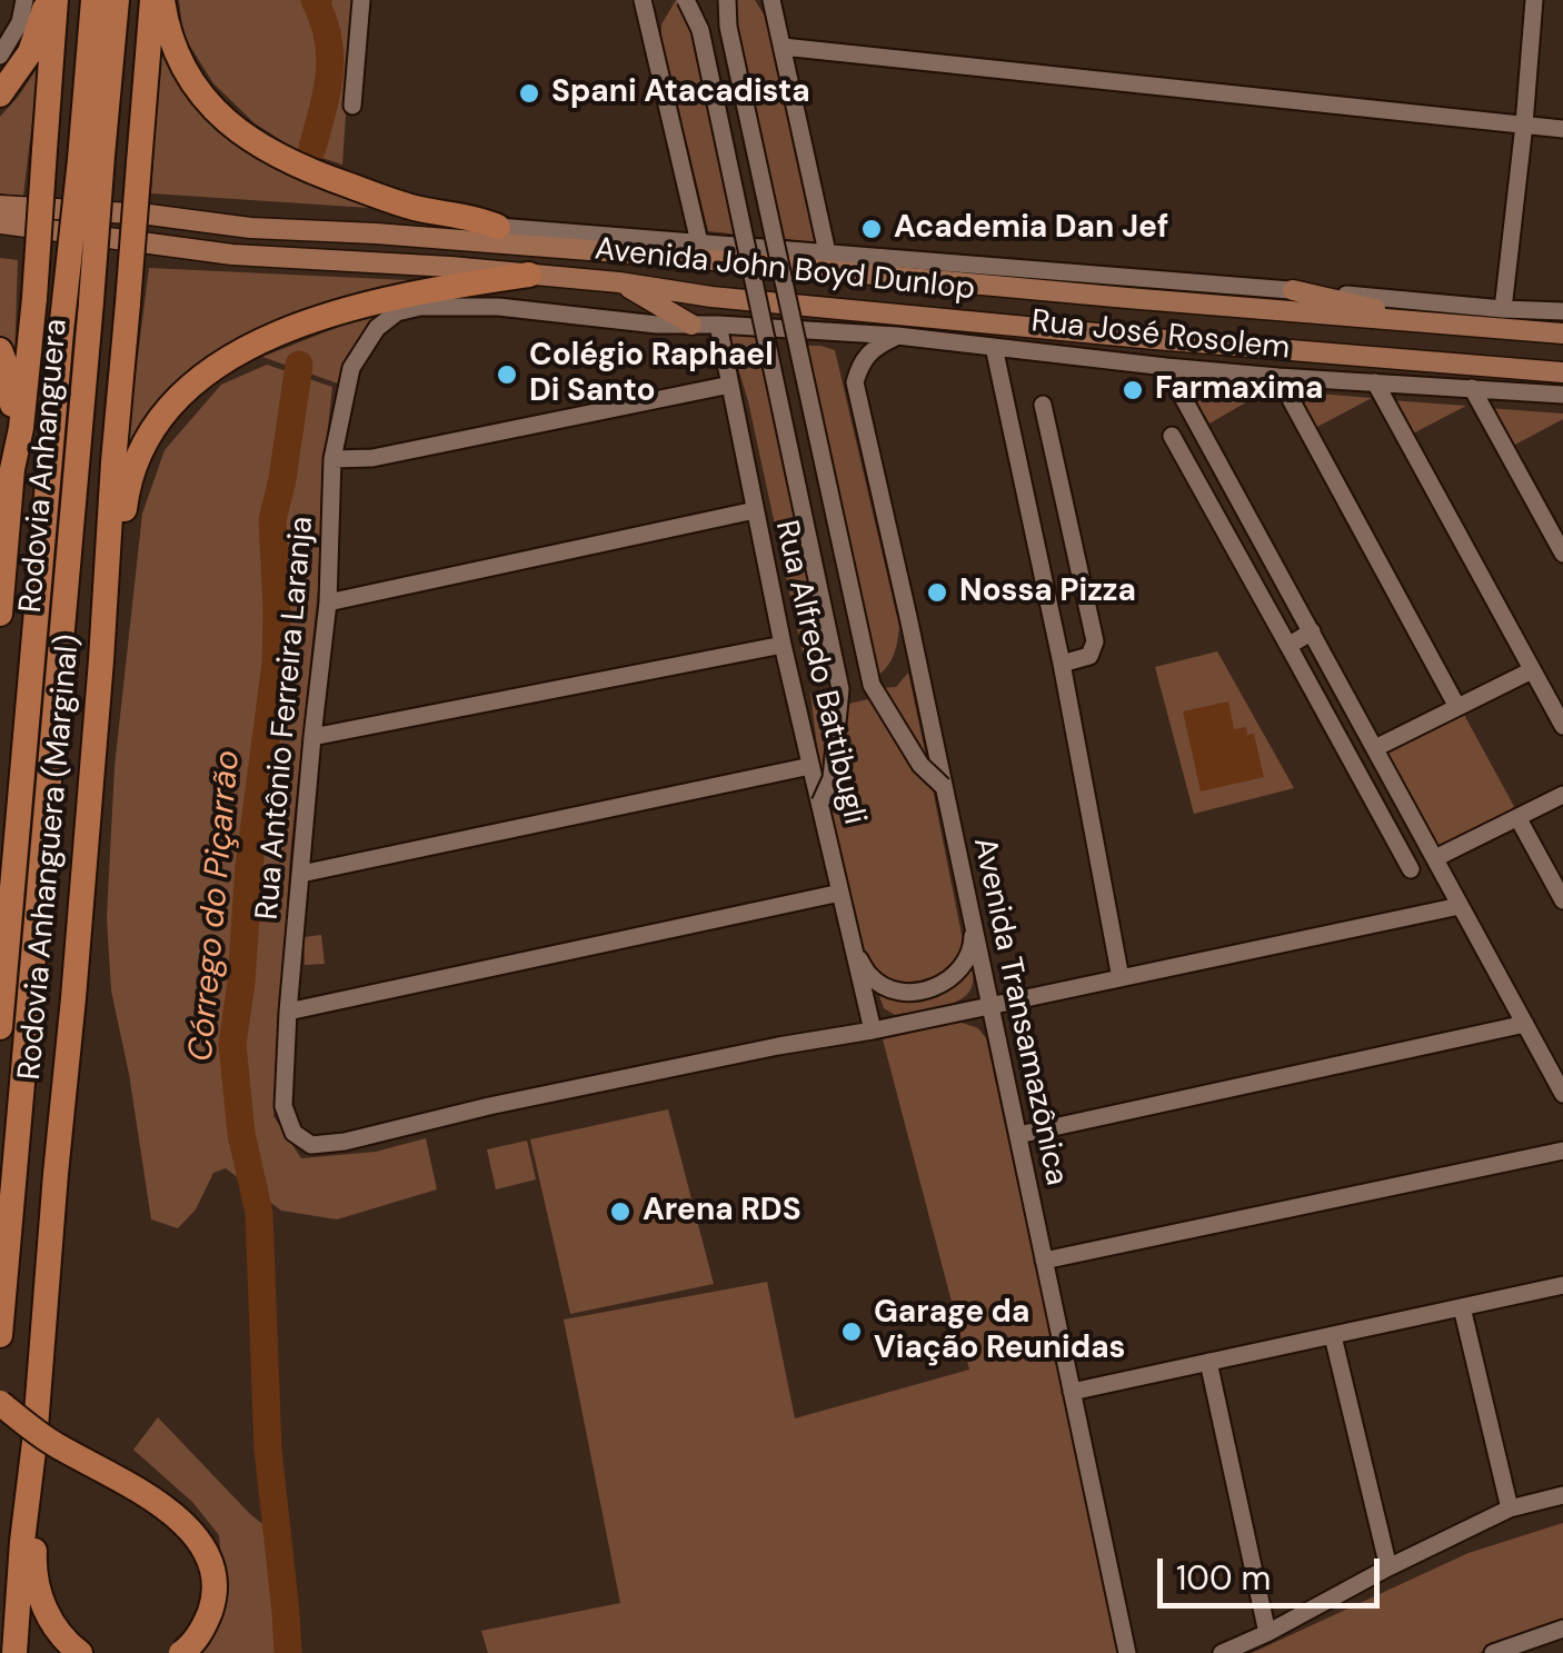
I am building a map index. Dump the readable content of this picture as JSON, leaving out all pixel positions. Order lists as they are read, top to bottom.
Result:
{
  "streets": {
    "highway": ["Rodovia Anhanguera", "Rodovia Anhanguera (Marginal)"],
    "main road": ["Avenida John Boyd Dunlop"],
    "street": [
      "Rua José Rosolem",
      "Rua Alfredo Battibugli",
      "Rua Antônio Ferreira Laranja",
      "Avenida Transamazônica"
    ]
  },
  "crossings": [
    ["Rua José Rosolem", "Rua Alfredo Battibugli"],
    ["Rua José Rosolem", "Rua Antônio Ferreira Laranja"],
    ["Rua José Rosolem", "Avenida Transamazônica"],
    ["Rua Alfredo Battibugli", "Rua Antônio Ferreira Laranja"]
  ],
  "water": ["Córrego do Piçarrão"],
  "places": [
    "Spani Atacadista",
    "Academia Dan Jef",
    "Colégio Raphael Di Santo",
    "Farmaxima",
    "Nossa Pizza",
    "Arena RDS",
    "Garage da Viação Reunidas"
  ],
  "scale_bar": "100 m"
}
